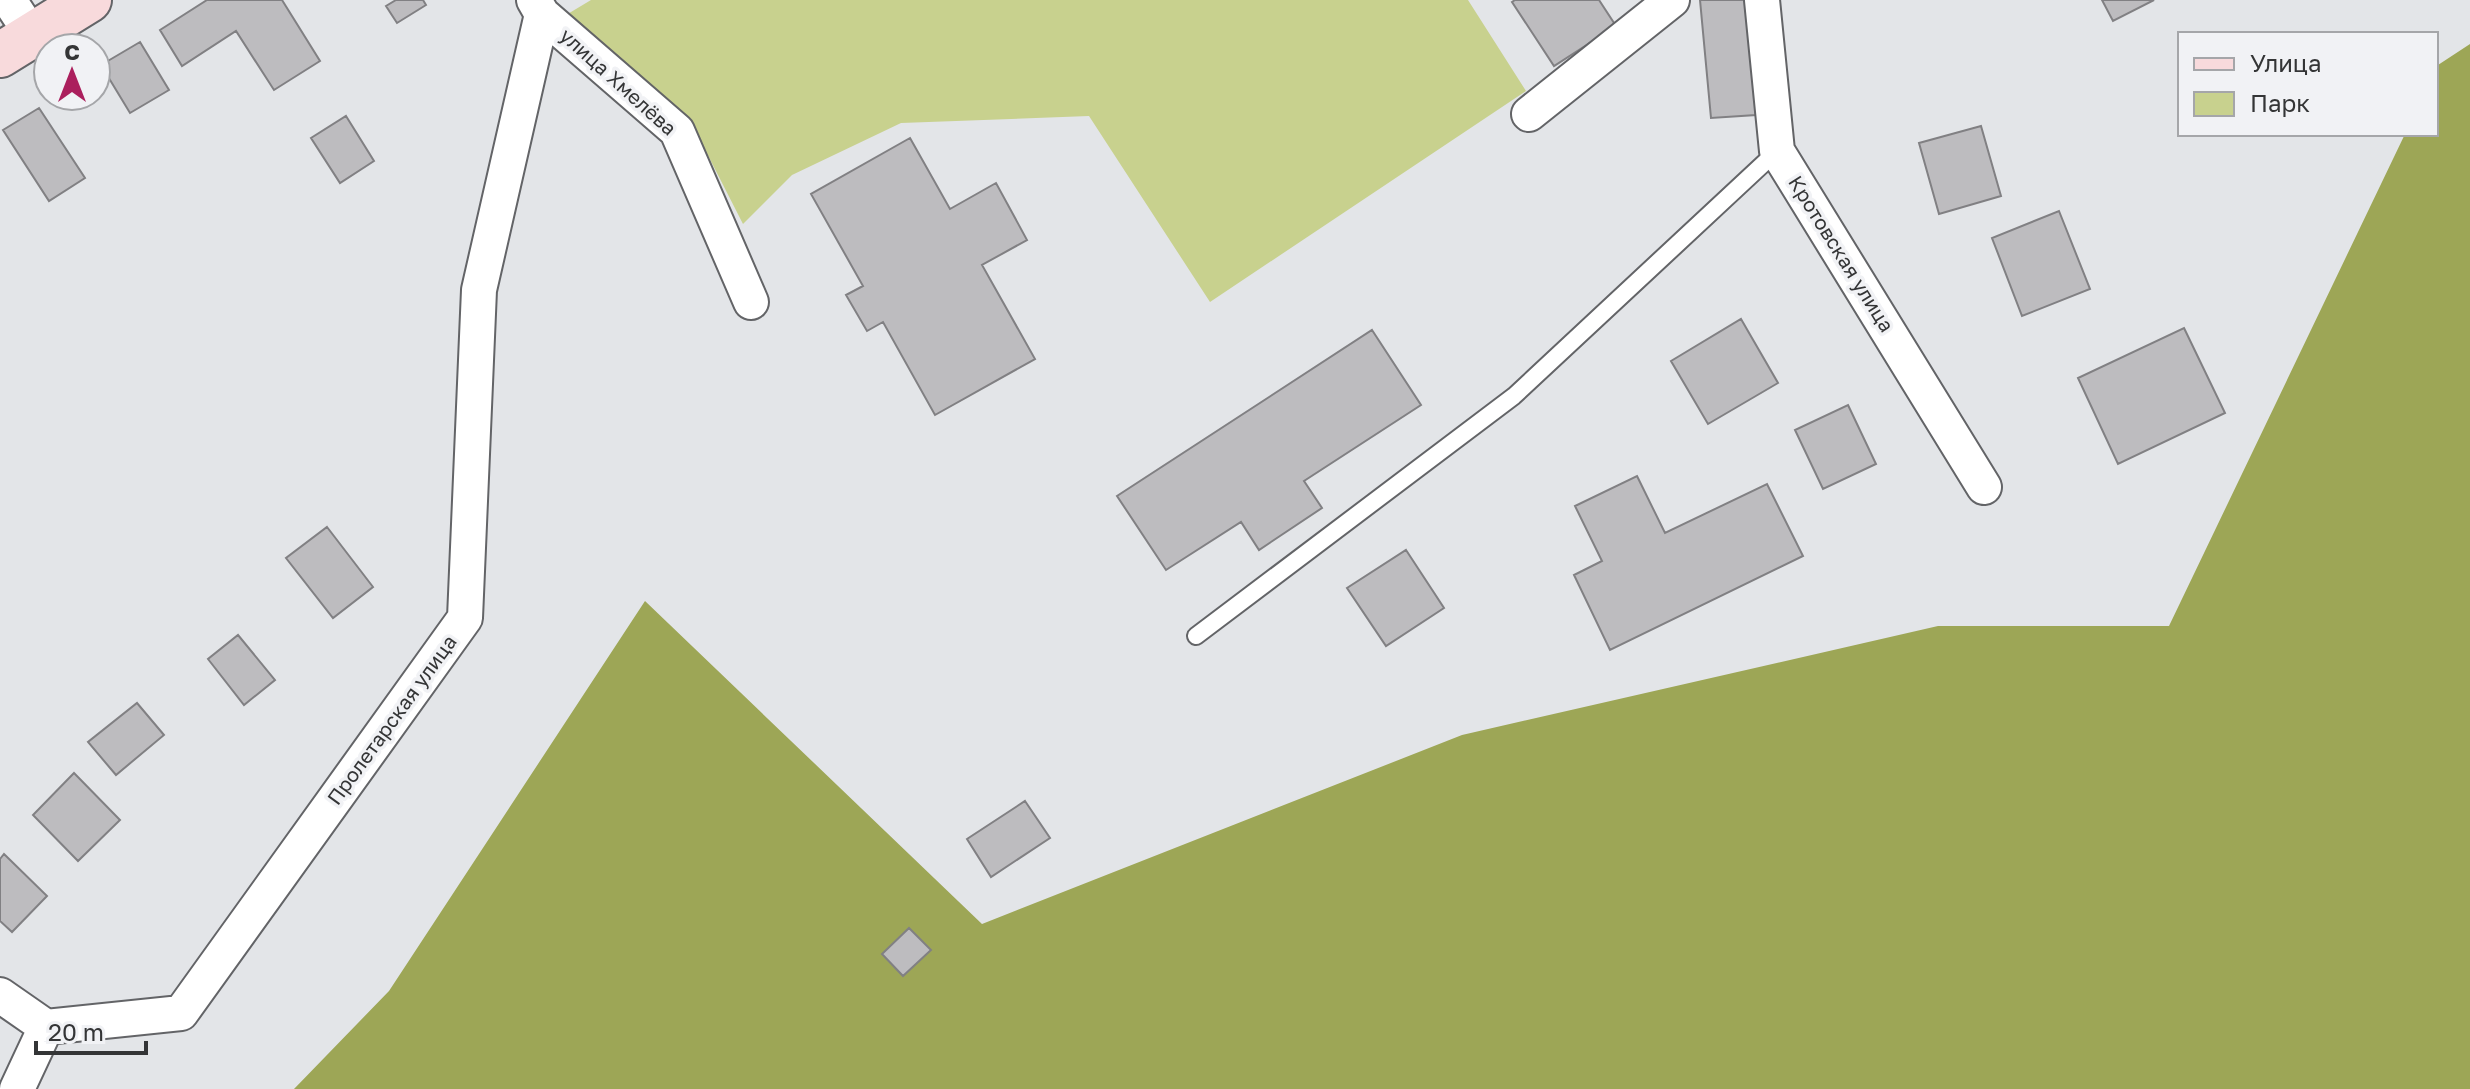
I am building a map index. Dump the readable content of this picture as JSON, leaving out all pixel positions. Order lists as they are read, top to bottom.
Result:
{
  "streets": {
    "street": ["улица Хмелёва", "Кротовская улица", "Пролетарская улица"]
  },
  "crossings": [
    ["улица Хмелёва", "Пролетарская улица"]
  ],
  "legend": ["Улица", "Парк"],
  "scale_bar": "20 m",
  "north": "top"
}
